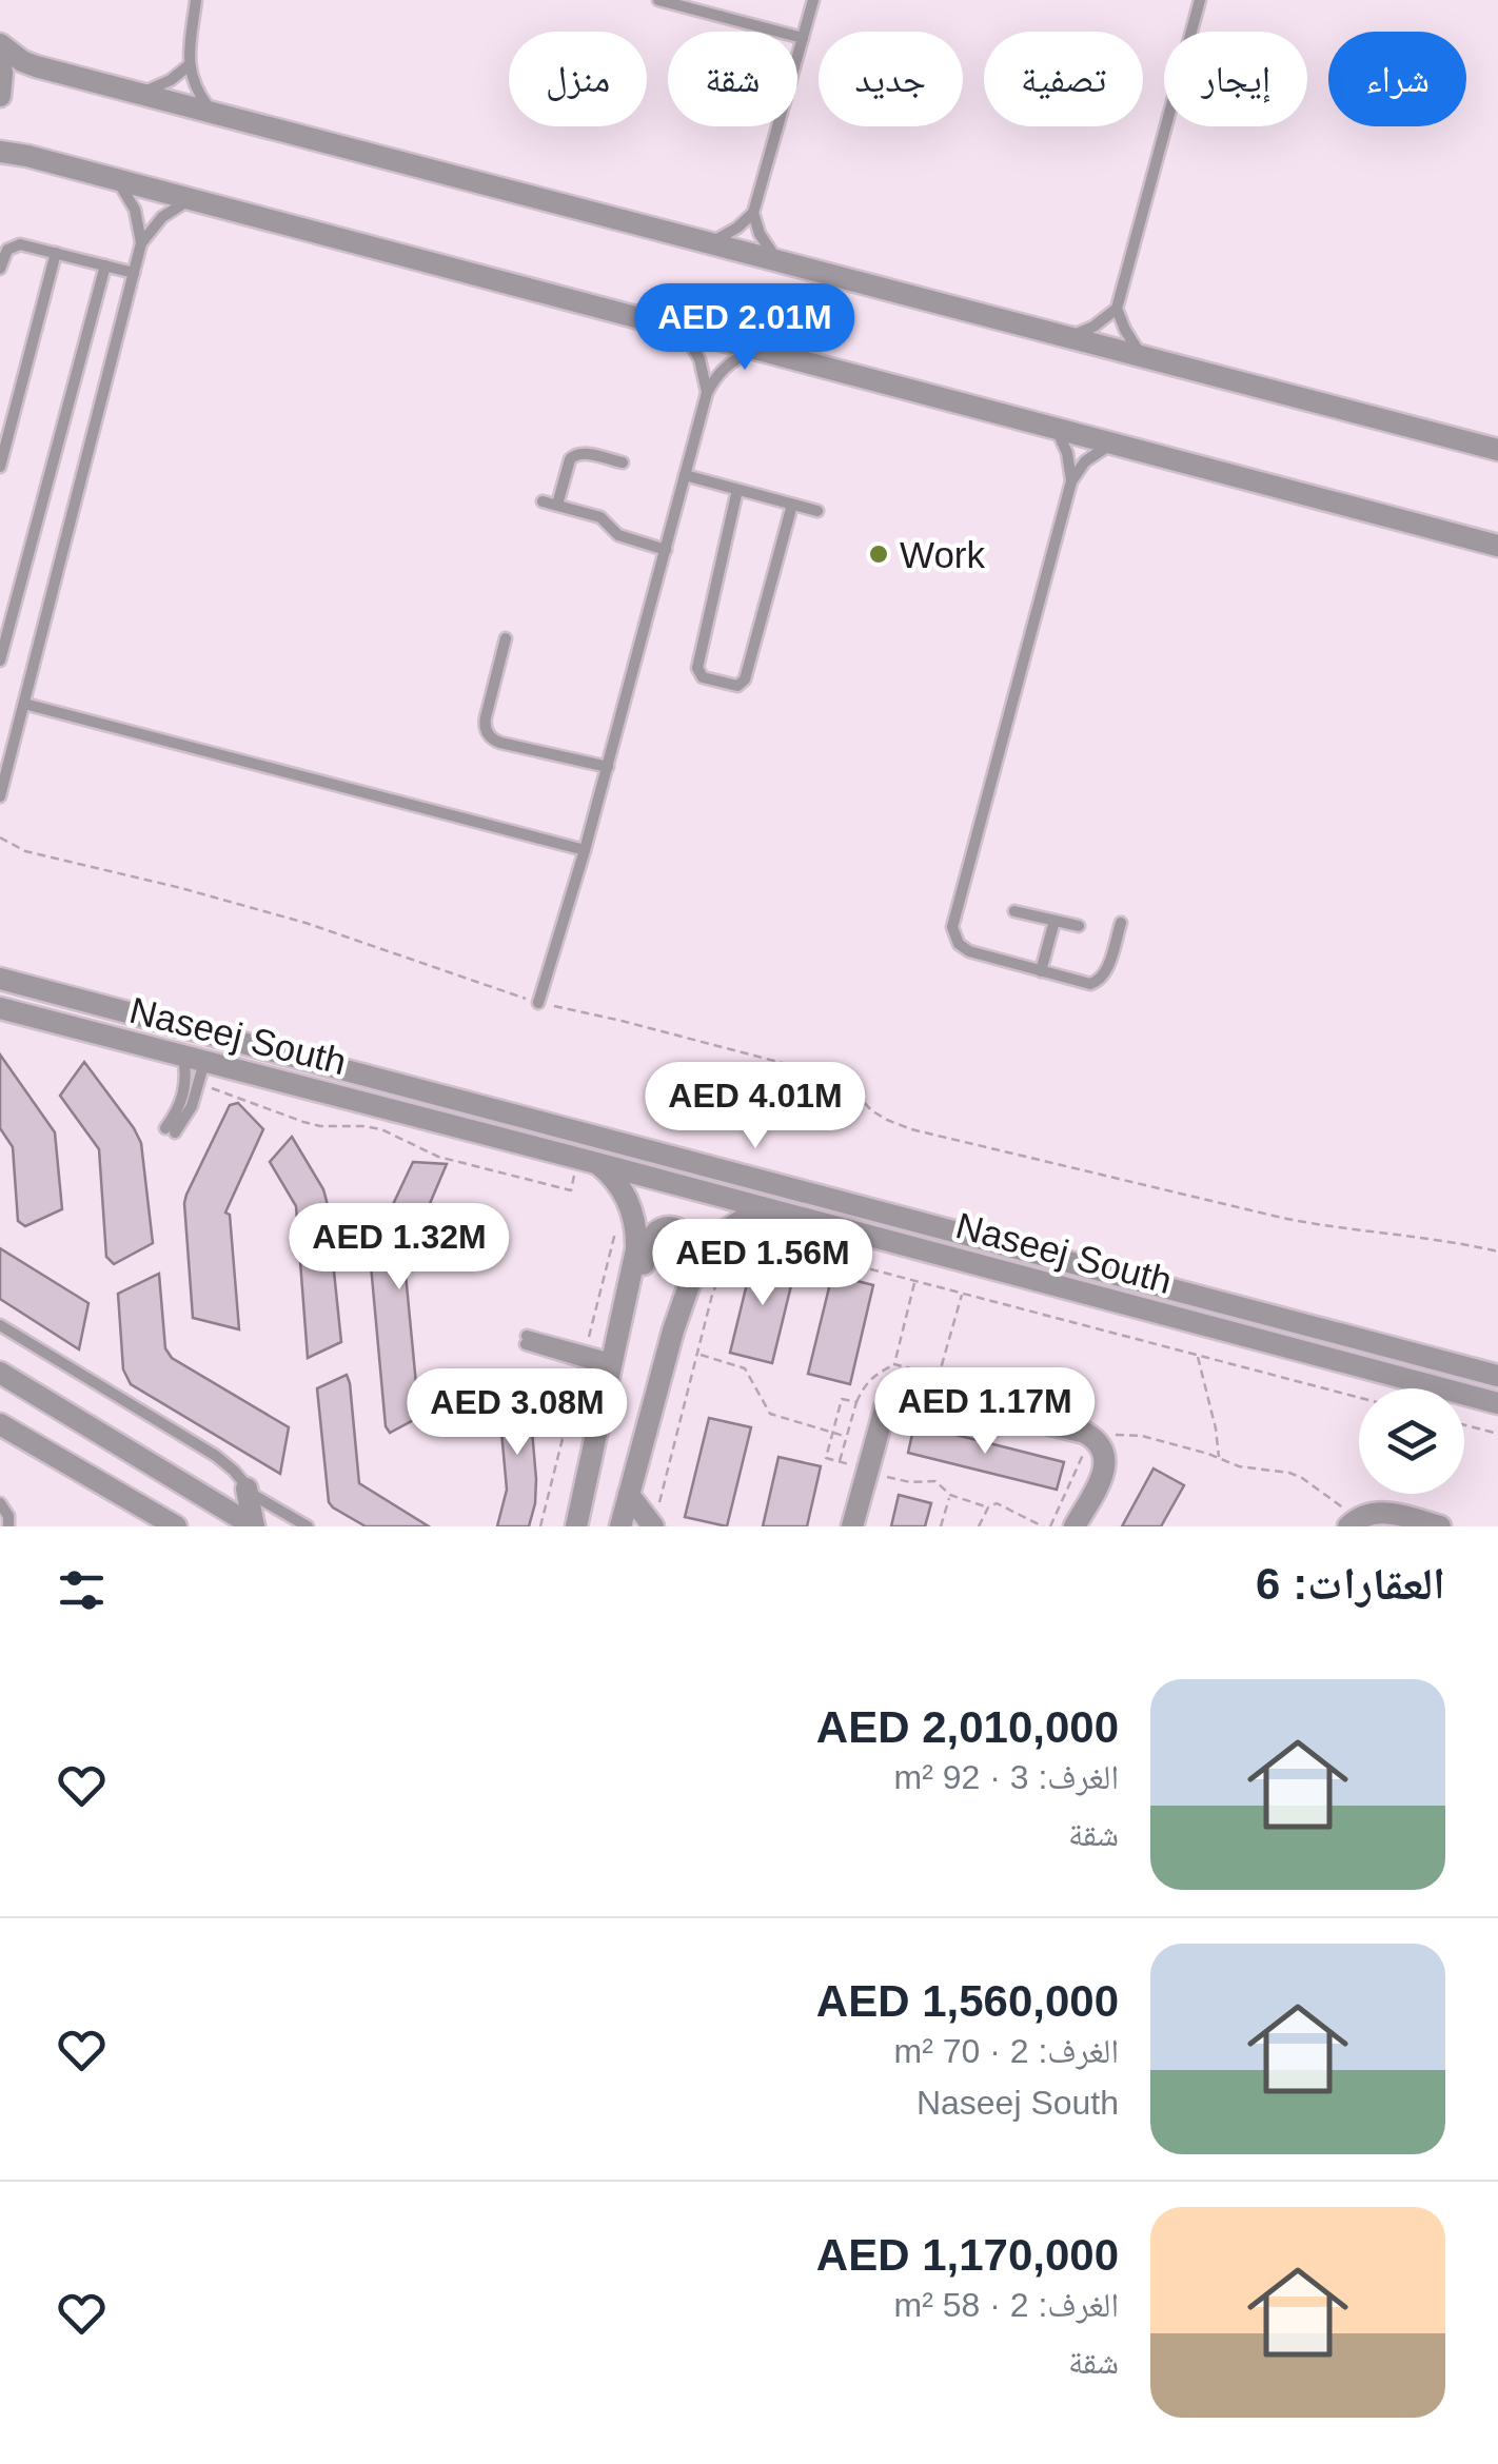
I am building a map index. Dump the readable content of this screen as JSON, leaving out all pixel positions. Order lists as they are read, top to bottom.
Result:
{
  "streets": {
    "street": ["Naseej South"]
  },
  "places": ["Work"],
  "page": {
    "chip": [
      "شراء",
      "إيجار",
      "تصفية",
      "جديد",
      "شقة",
      "منزل"
    ],
    "price": [
      "AED 2.01M",
      "AED 4.01M",
      "AED 1.32M",
      "AED 1.56M",
      "AED 1.17M",
      "AED 3.08M"
    ],
    "heading": "العقارات: 6",
    "list": [
      {
        "name": "AED 2,010,000",
        "note": "الغرف: 3 · 92 m² · شقة"
      },
      {
        "name": "AED 1,560,000",
        "note": "الغرف: 2 · 70 m² · Naseej South"
      },
      {
        "name": "AED 1,170,000",
        "note": "الغرف: 2 · 58 m² · شقة"
      }
    ]
  }
}
